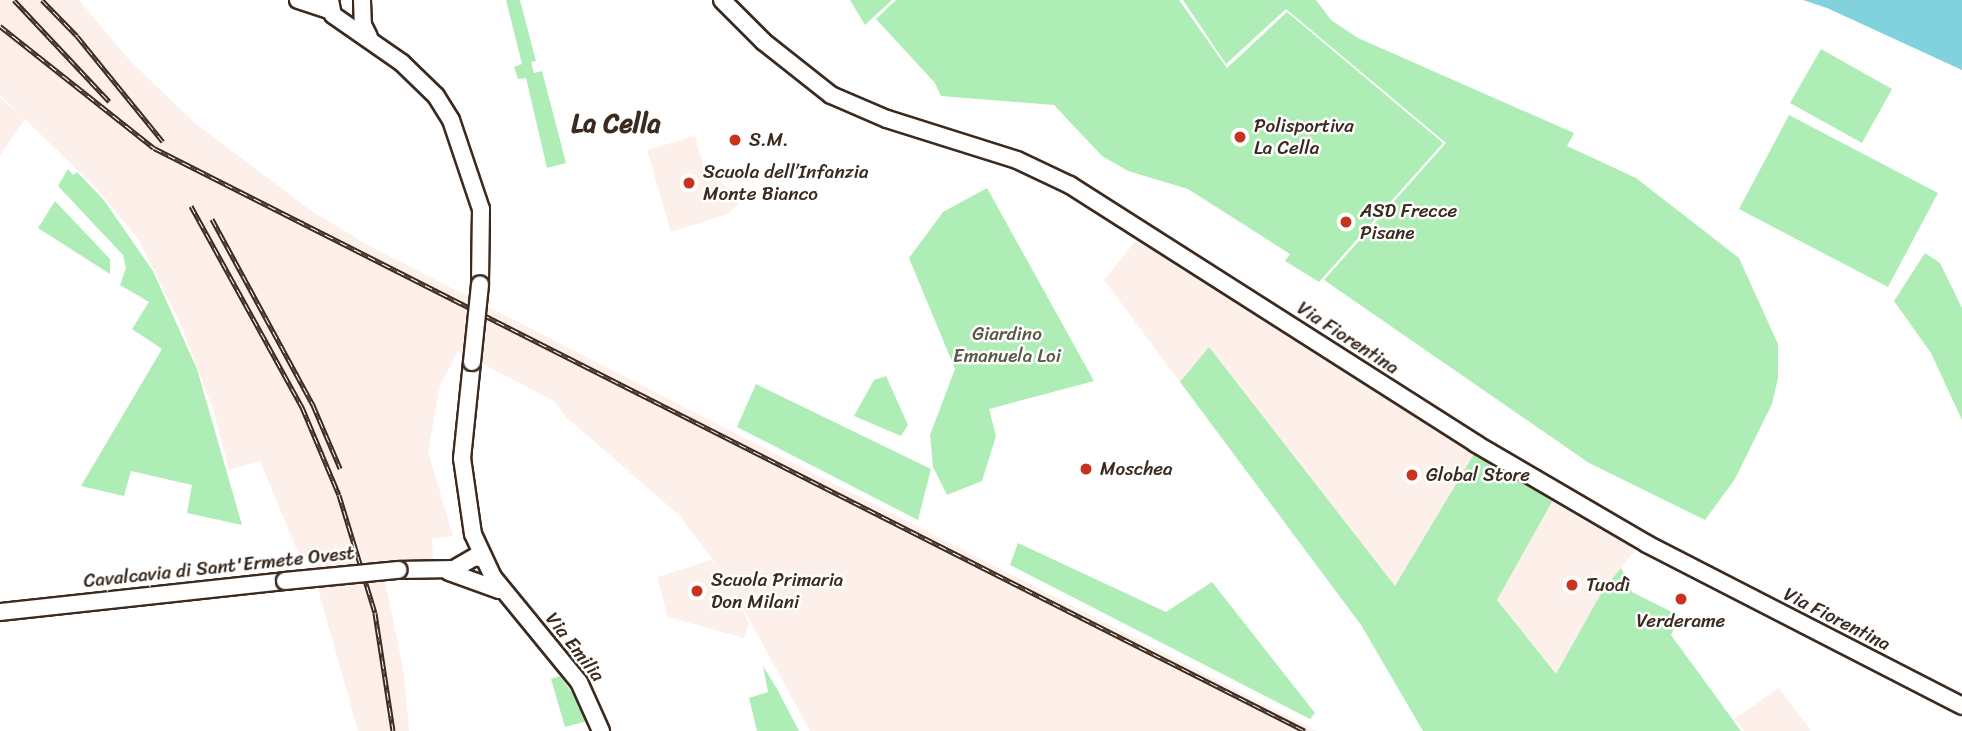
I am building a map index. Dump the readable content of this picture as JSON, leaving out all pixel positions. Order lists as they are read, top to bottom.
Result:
{
  "streets": {
    "main road": ["Via Fiorentina", "Cavalcavia di Sant'Ermete Ovest", "Via Emilia"]
  },
  "crossings": [
    ["Cavalcavia di Sant'Ermete Ovest", "Via Emilia"]
  ],
  "districts": ["La Cella"],
  "parks": ["Giardino Emanuela Loi"],
  "places": [
    "Polisportiva La Cella",
    "S.M.",
    "Scuola dell’Infanzia Monte Bianco",
    "ASD Frecce Pisane",
    "Moschea",
    "Global Store",
    "Tuodì",
    "Scuola Primaria Don Milani",
    "Verderame"
  ]
}
